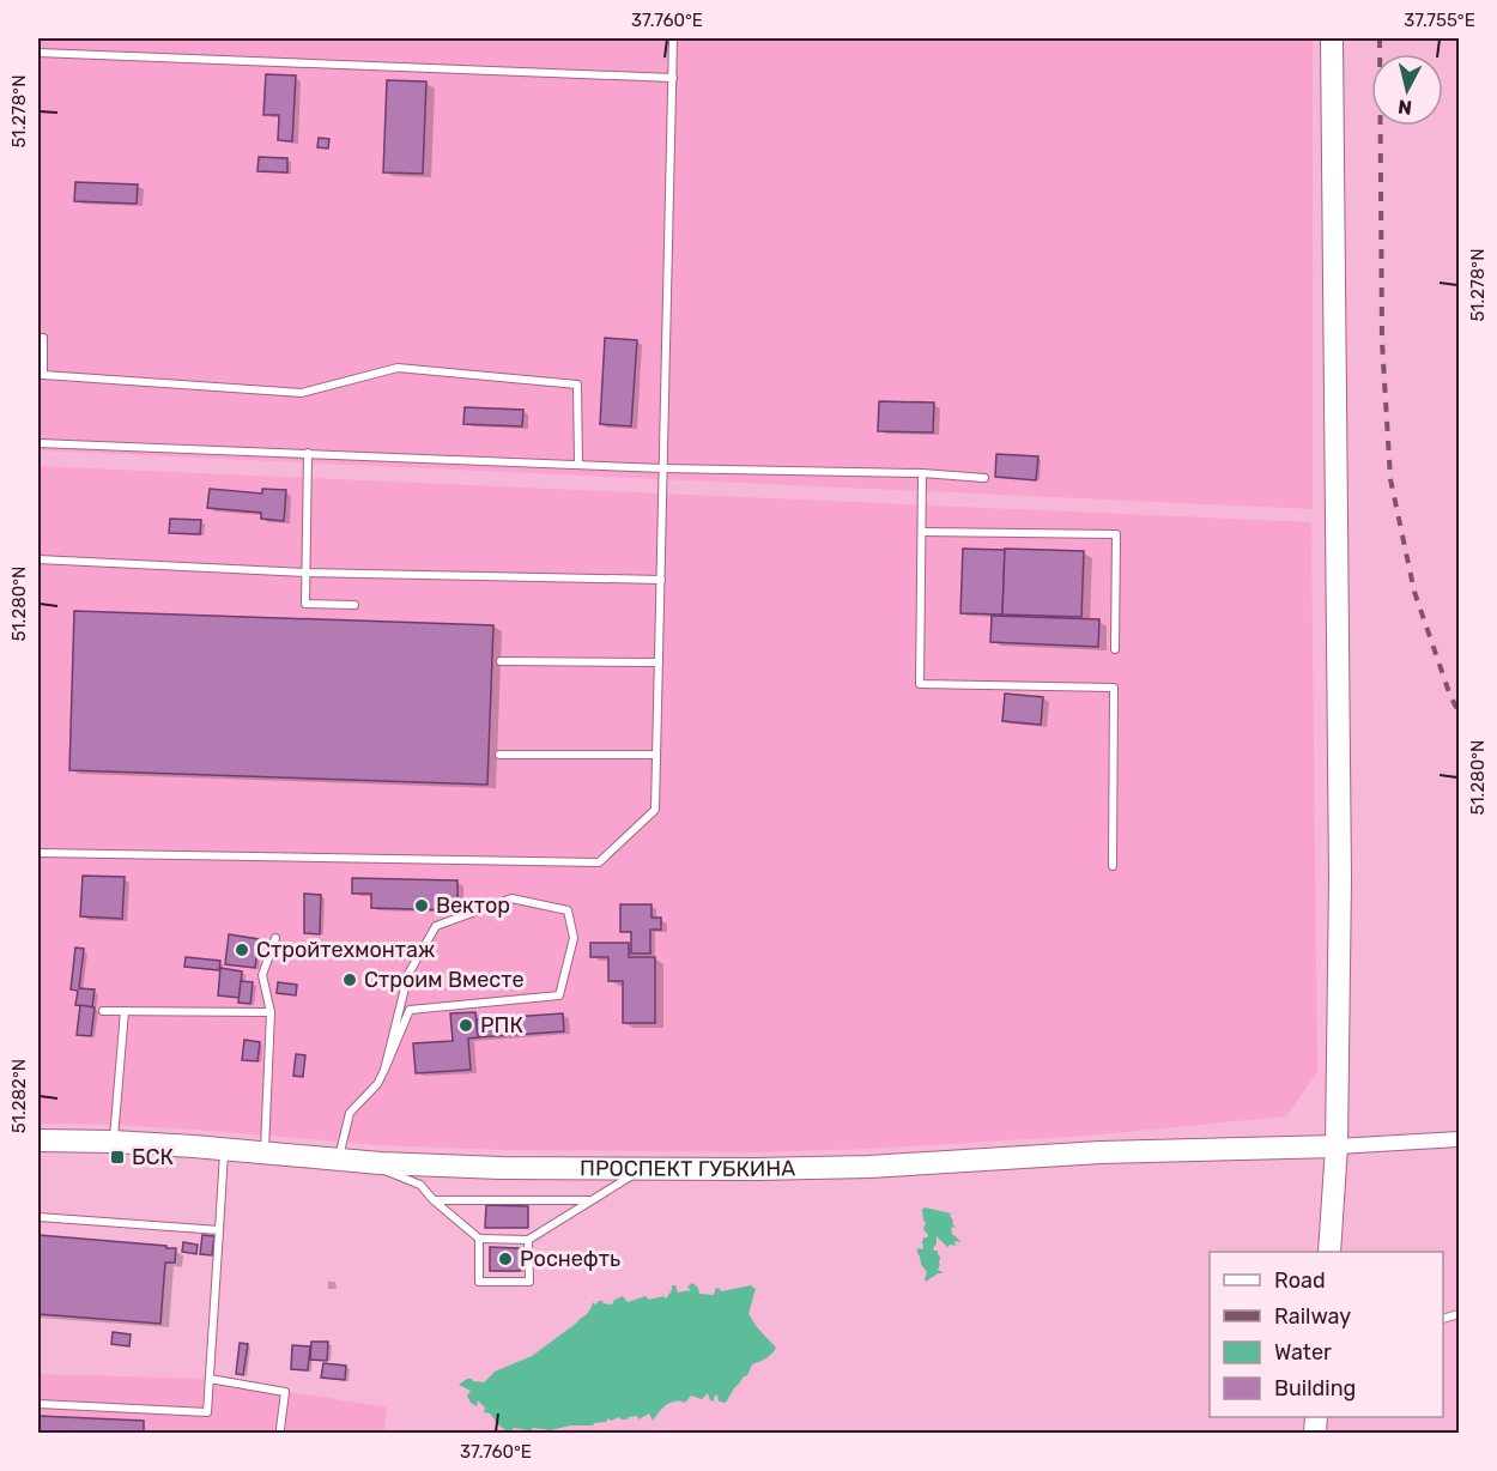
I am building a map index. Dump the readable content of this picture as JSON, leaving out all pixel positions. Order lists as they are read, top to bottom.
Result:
{
  "streets": {
    "street": ["ПРОСПЕКТ ГУБКИНА"]
  },
  "places": {
    "other": [
      "Вектор",
      "Стройтехмонтаж",
      "Строим Вместе",
      "РПК",
      "Роснефть"
    ],
    "transit": ["БСК"]
  },
  "legend": [
    "Road",
    "Railway",
    "Water",
    "Building"
  ],
  "north": "bottom",
  "coordinates": [
    "37.760°E",
    "37.755°E",
    "51.278°N",
    "51.280°N",
    "51.282°N"
  ]
}
